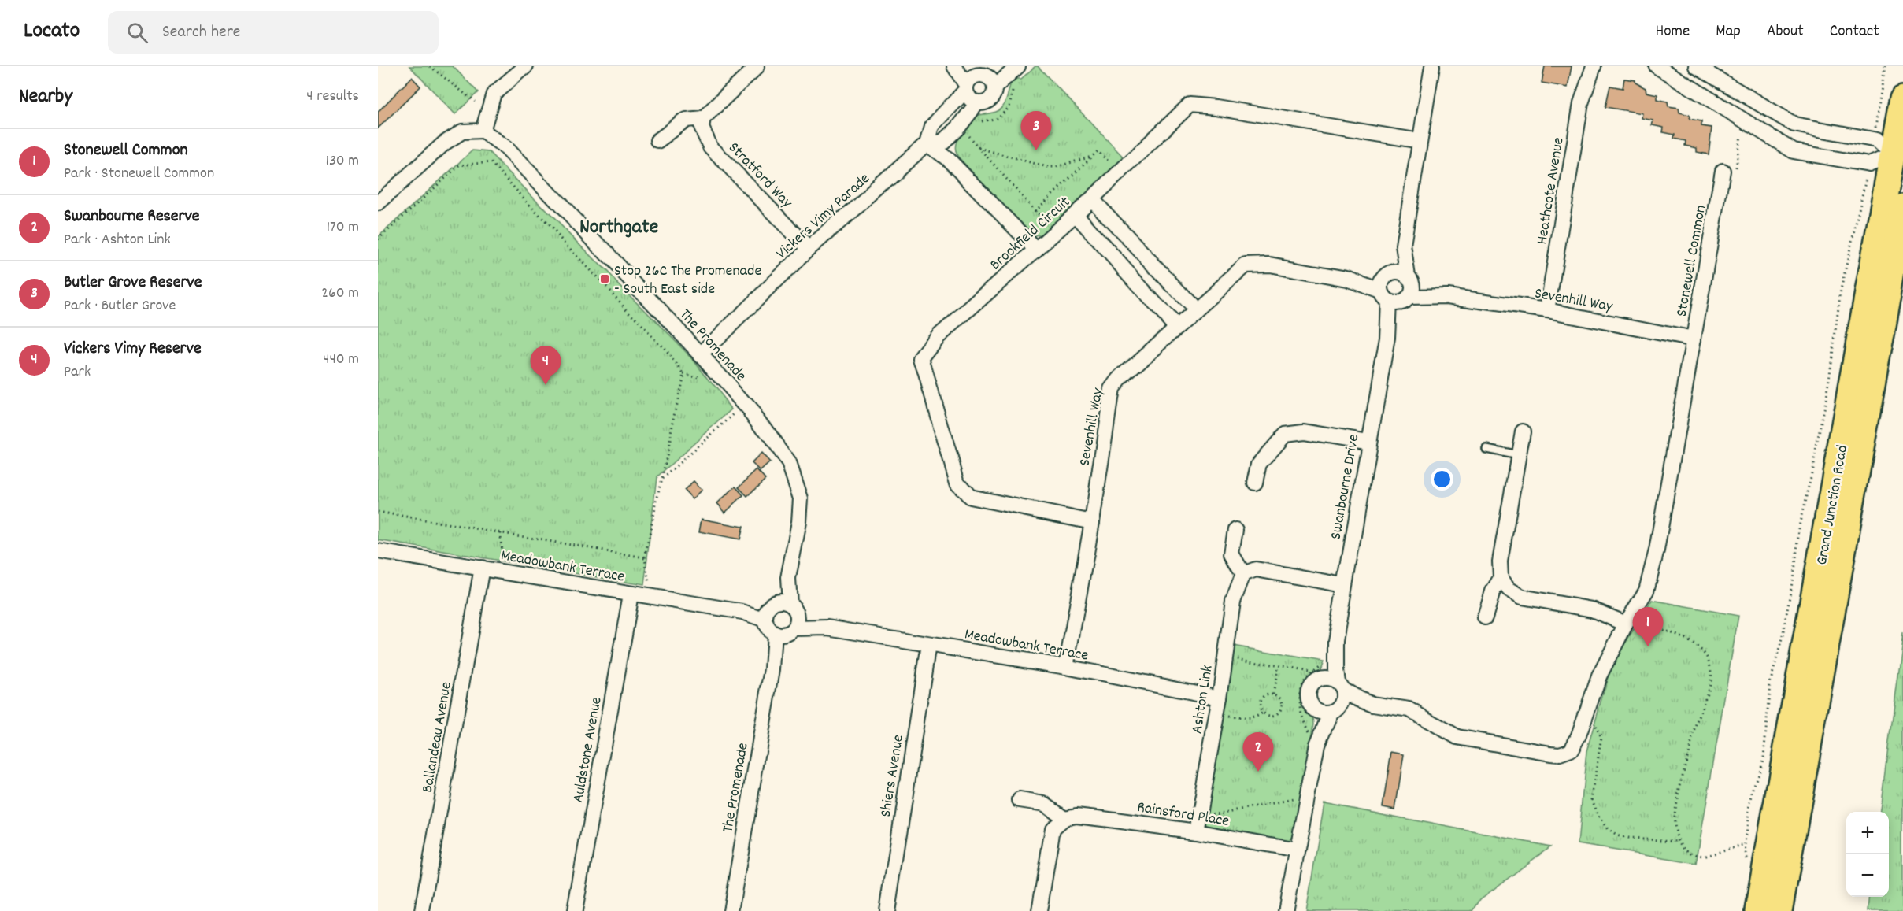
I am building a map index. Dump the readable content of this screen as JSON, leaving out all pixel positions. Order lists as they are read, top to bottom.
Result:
{
  "streets": {
    "highway": ["Grand Junction Road"],
    "street": [
      "Stratford Way",
      "Heathcote Avenue",
      "Vickers Vimy Parade",
      "Brookfield Circuit",
      "Stonewell Common",
      "Sevenhill Way",
      "The Promenade",
      "Swanbourne Drive",
      "Meadowbank Terrace",
      "Ashton Link",
      "Ballandeau Avenue",
      "Auldstone Avenue",
      "Shiers Avenue",
      "Rainsford Place"
    ]
  },
  "crossings": [
    ["Stratford Way", "Vickers Vimy Parade"],
    ["Heathcote Avenue", "Sevenhill Way"],
    ["Vickers Vimy Parade", "The Promenade"],
    ["Brookfield Circuit", "Sevenhill Way"],
    ["Brookfield Circuit", "Swanbourne Drive"],
    ["Stonewell Common", "Sevenhill Way"],
    ["Stonewell Common", "Swanbourne Drive"],
    ["Sevenhill Way", "Swanbourne Drive"],
    ["Sevenhill Way", "Meadowbank Terrace"],
    ["The Promenade", "Meadowbank Terrace"],
    ["Meadowbank Terrace", "Ashton Link"],
    ["Meadowbank Terrace", "Ballandeau Avenue"],
    ["Meadowbank Terrace", "Auldstone Avenue"],
    ["Meadowbank Terrace", "Shiers Avenue"],
    ["Ashton Link", "Rainsford Place"]
  ],
  "districts": ["Northgate"],
  "places": {
    "transit": ["Stop 26C The Promenade - South East side"]
  },
  "page": {
    "header": "Locato",
    "search": "Search here",
    "nav": [
      "Home",
      "Map",
      "About",
      "Contact"
    ],
    "heading": ["Nearby", "4 results"],
    "pins": [
      "3",
      "4",
      "1",
      "2"
    ],
    "list": [
      {
        "mark": "1",
        "name": "Stonewell Common",
        "note": "Park · Stonewell Common",
        "value": "130 m"
      },
      {
        "mark": "2",
        "name": "Swanbourne Reserve",
        "note": "Park · Ashton Link",
        "value": "170 m"
      },
      {
        "mark": "3",
        "name": "Butler Grove Reserve",
        "note": "Park · Butler Grove",
        "value": "260 m"
      },
      {
        "mark": "4",
        "name": "Vickers Vimy Reserve",
        "note": "Park",
        "value": "440 m"
      }
    ],
    "map_buttons": ["+", "−"]
  }
}
